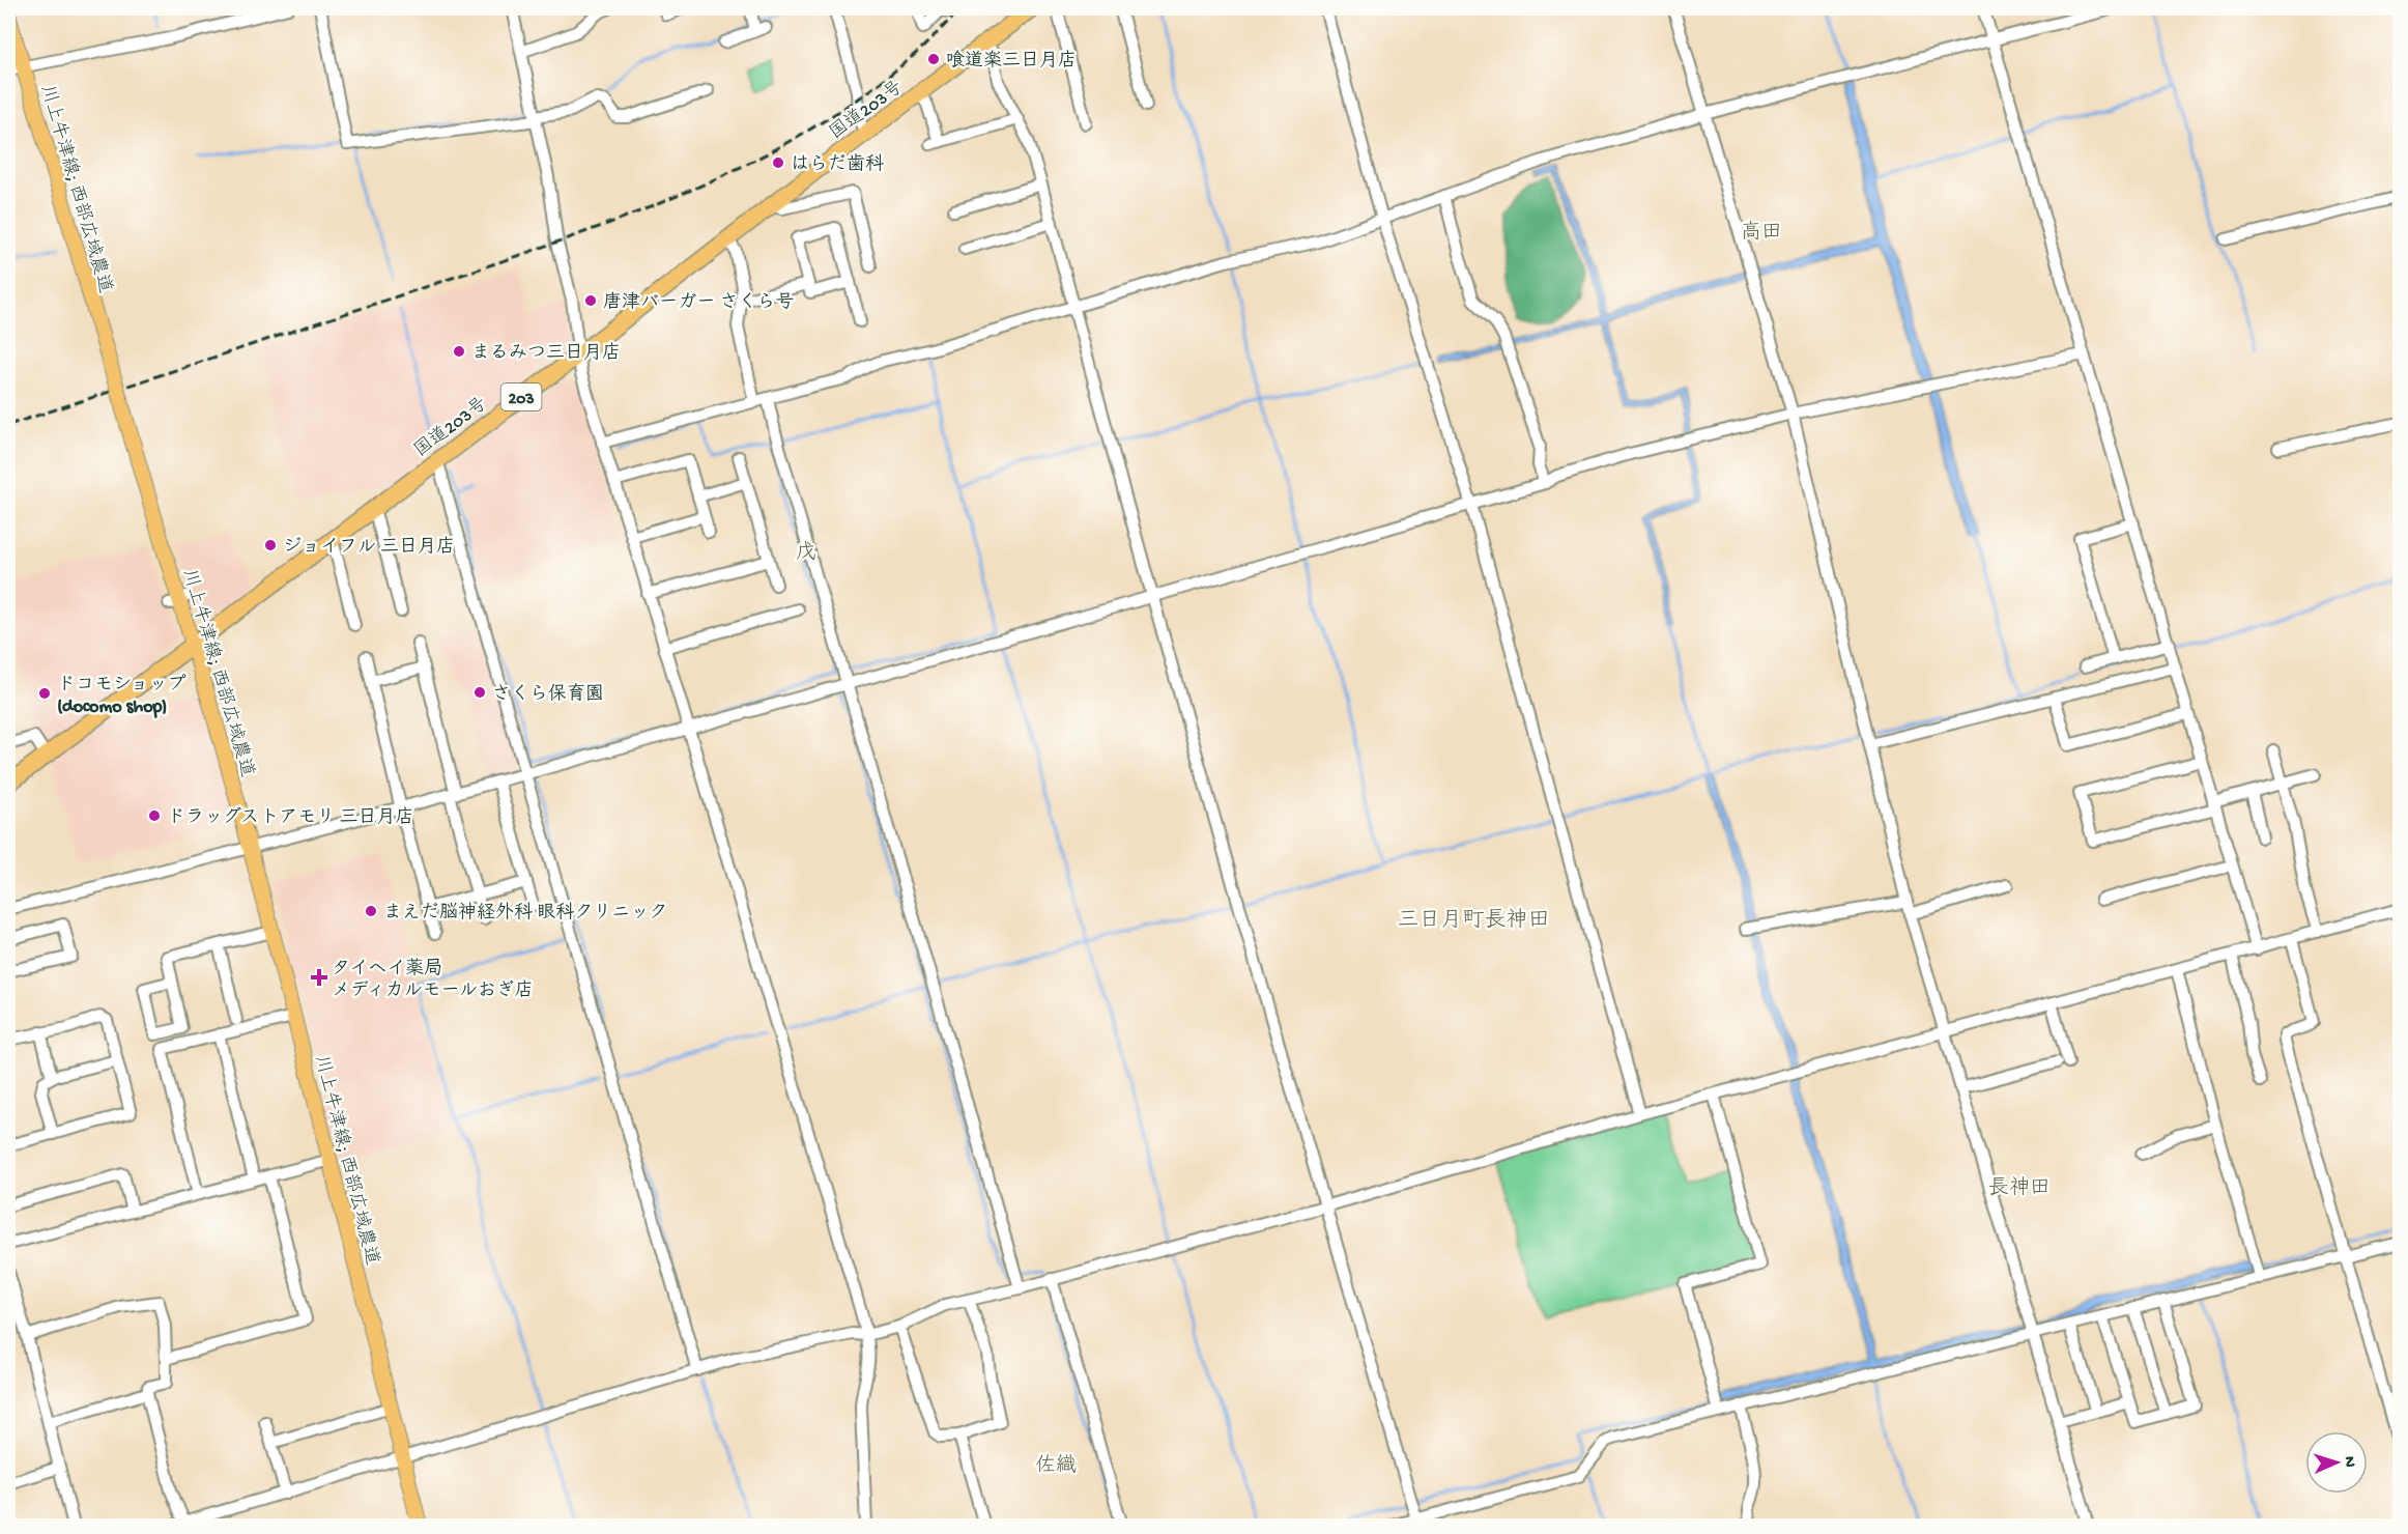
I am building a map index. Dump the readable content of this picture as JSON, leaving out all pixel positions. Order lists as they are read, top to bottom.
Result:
{
  "streets": {
    "highway": ["国道203号", "203"],
    "main road": ["川上牛津線; 西部広域農道"]
  },
  "crossings": [
    ["国道203号", "川上牛津線; 西部広域農道"]
  ],
  "districts": [
    "高田",
    "戊",
    "三日月町長神田",
    "長神田",
    "佐織"
  ],
  "places": {
    "other": [
      "喰道楽三日月店",
      "はらだ歯科",
      "唐津バーガー さくら号",
      "まるみつ三日月店",
      "ジョイフル 三日月店",
      "さくら保育園",
      "ドコモショップ (docomo shop)",
      "ドラッグストアモリ 三日月店",
      "まえだ脳神経外科 眼科クリニック"
    ],
    "health": ["タイヘイ薬局 メディカルモールおぎ店"]
  },
  "north": "right"
}
